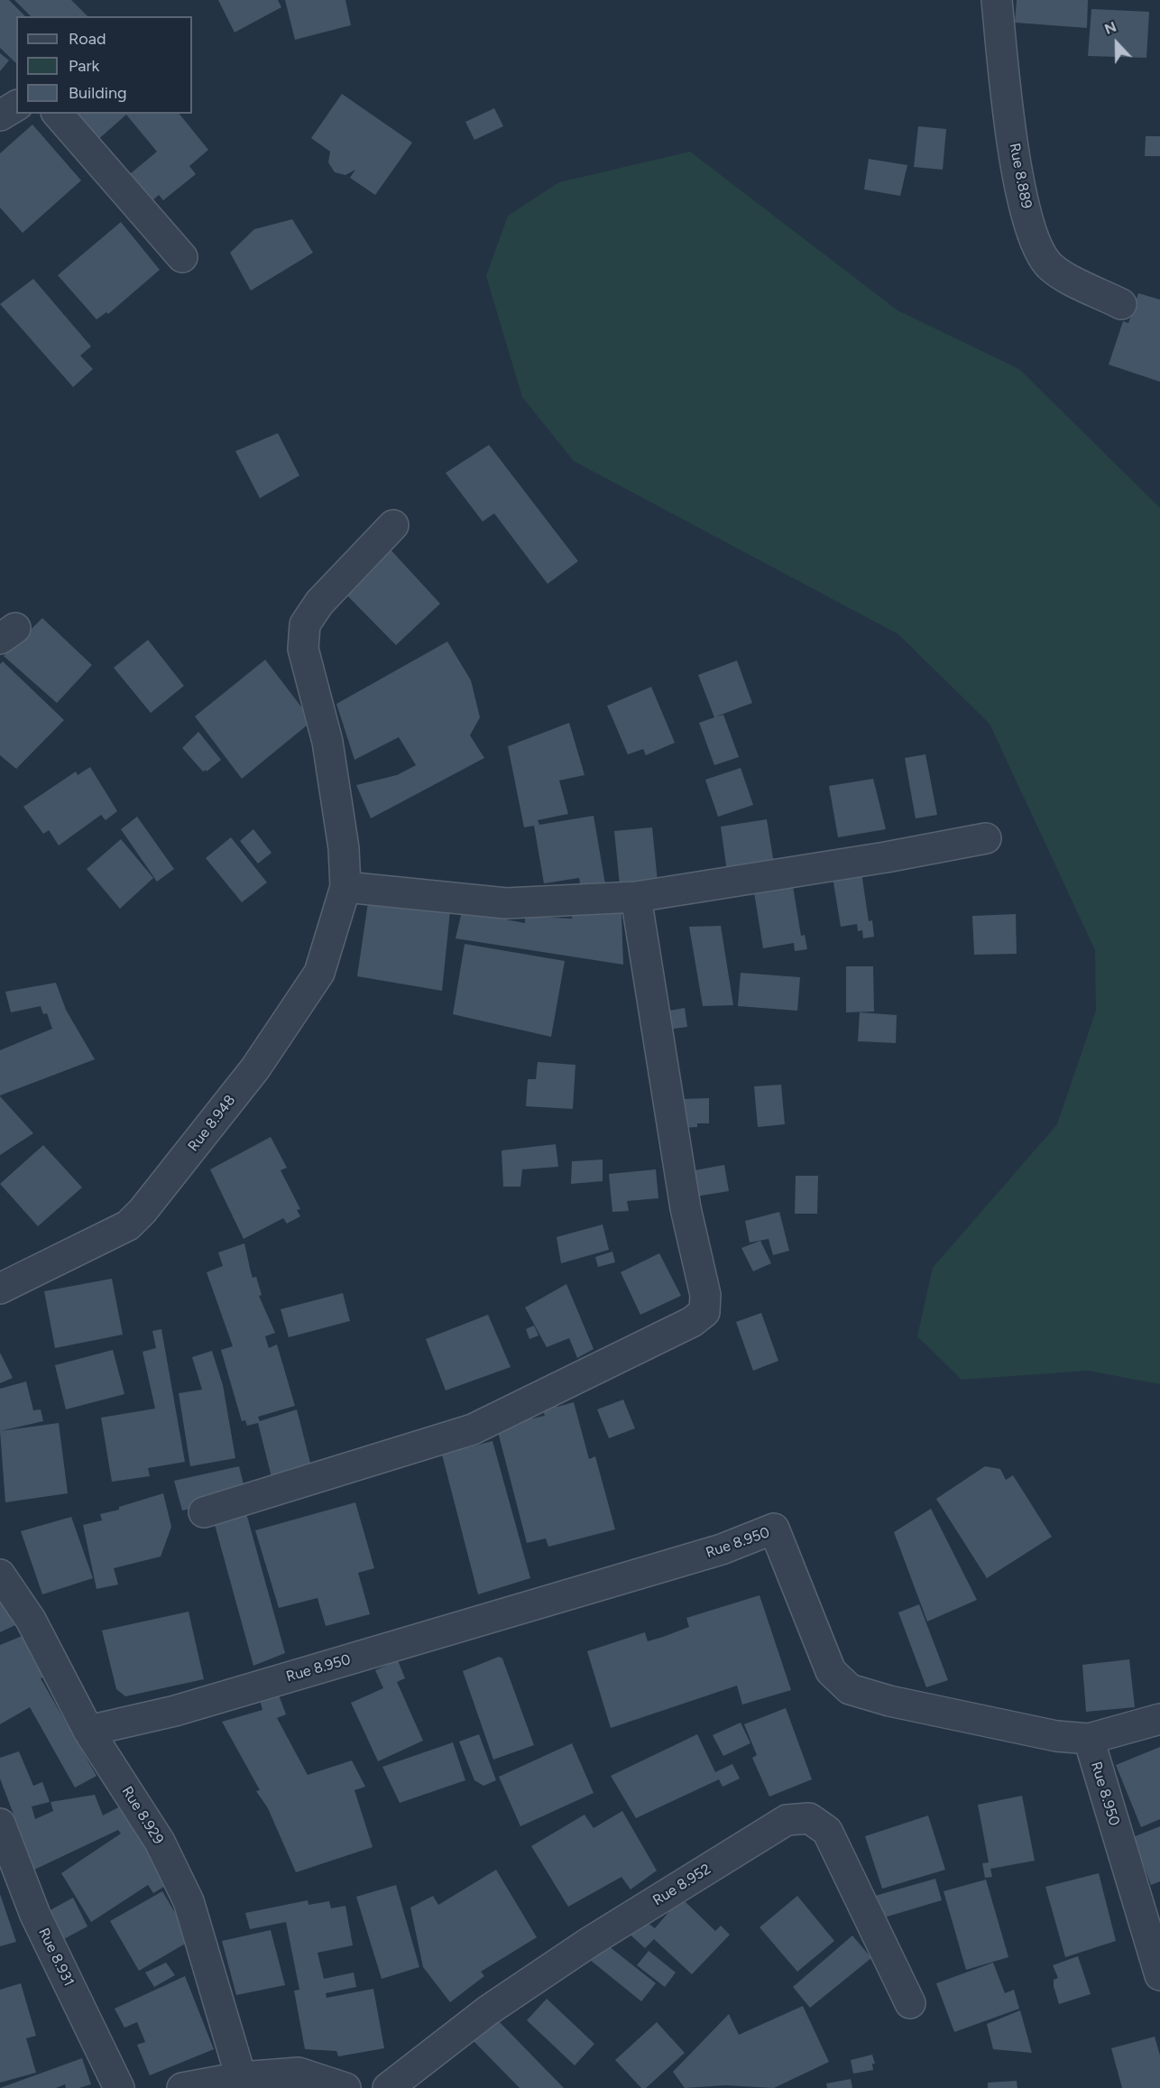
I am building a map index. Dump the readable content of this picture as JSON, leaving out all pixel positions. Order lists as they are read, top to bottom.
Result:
{
  "streets": {
    "street": [
      "Rue 8.889",
      "Rue 8.948",
      "Rue 8.950",
      "Rue 8.929",
      "Rue 8.952",
      "Rue 8.931"
    ]
  },
  "crossings": [
    ["Rue 8.950", "Rue 8.929"]
  ],
  "legend": ["Road", "Park", "Building"],
  "north": "top"
}
